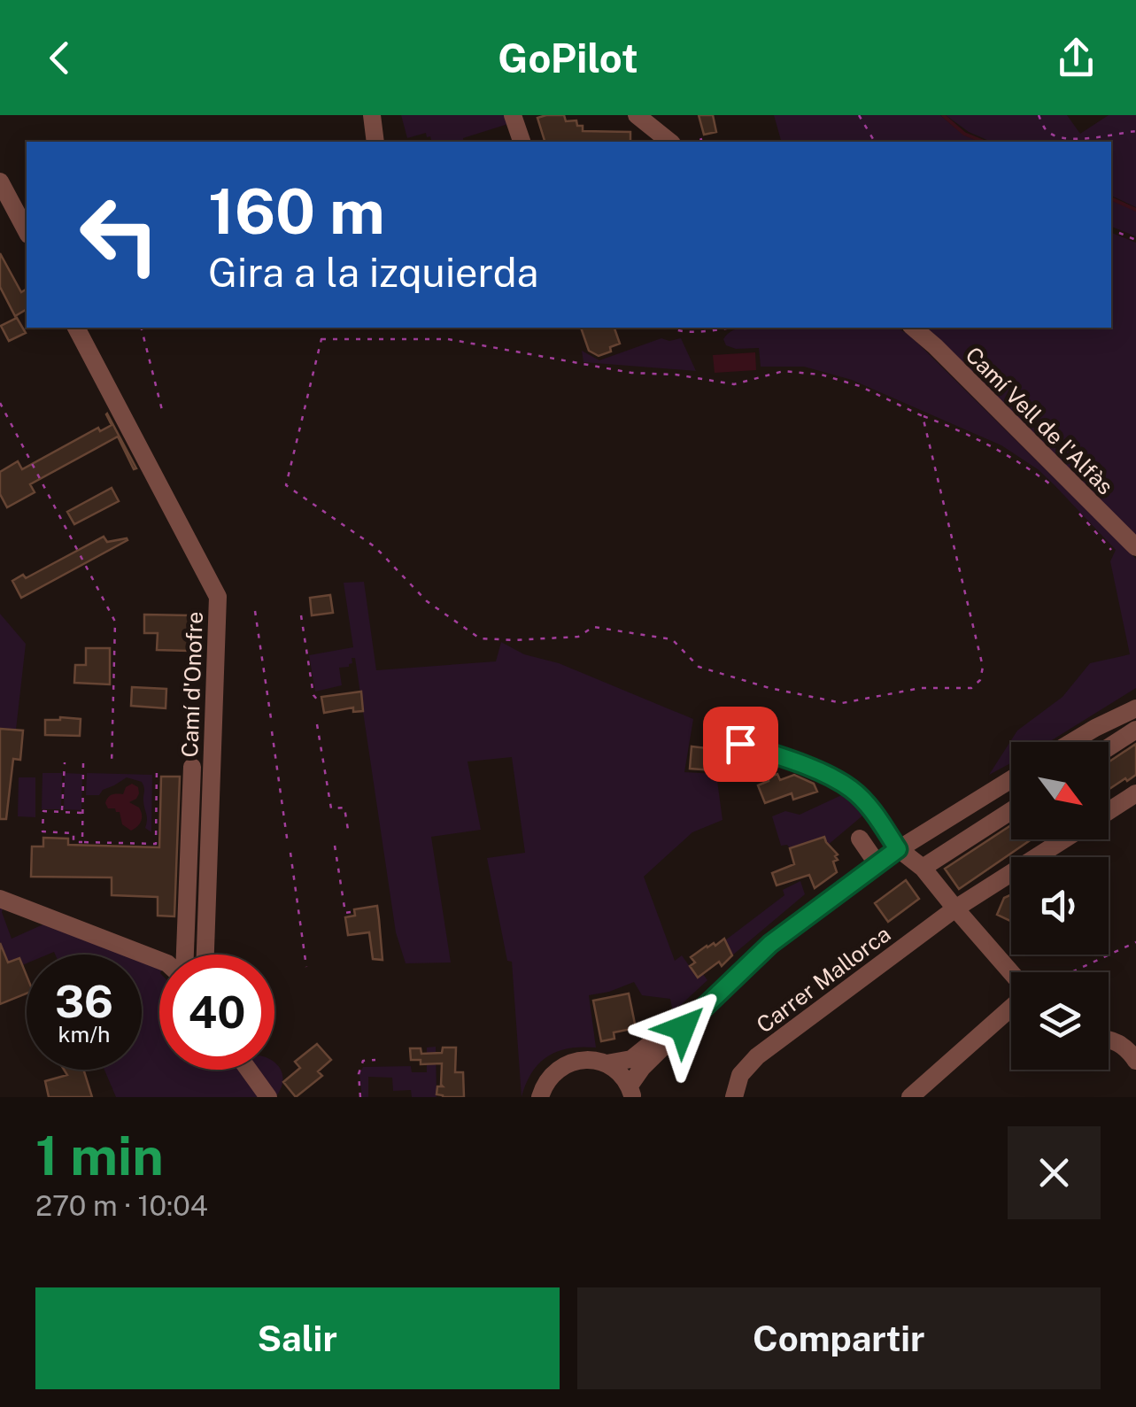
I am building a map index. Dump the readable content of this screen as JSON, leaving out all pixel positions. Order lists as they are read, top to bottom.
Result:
{
  "streets": {
    "street": ["Camí Vell de l'Alfàs", "Camí d'Onofre", "Carrer Mallorca"]
  },
  "north": "bottom right",
  "page": {
    "header": "GoPilot",
    "turn": ["160 m", "Gira a la izquierda"],
    "speed": "36 km/h",
    "limit": "40",
    "heading": ["1 min", "270 m · 10:04"],
    "buttons": ["Salir", "Compartir"]
  }
}
